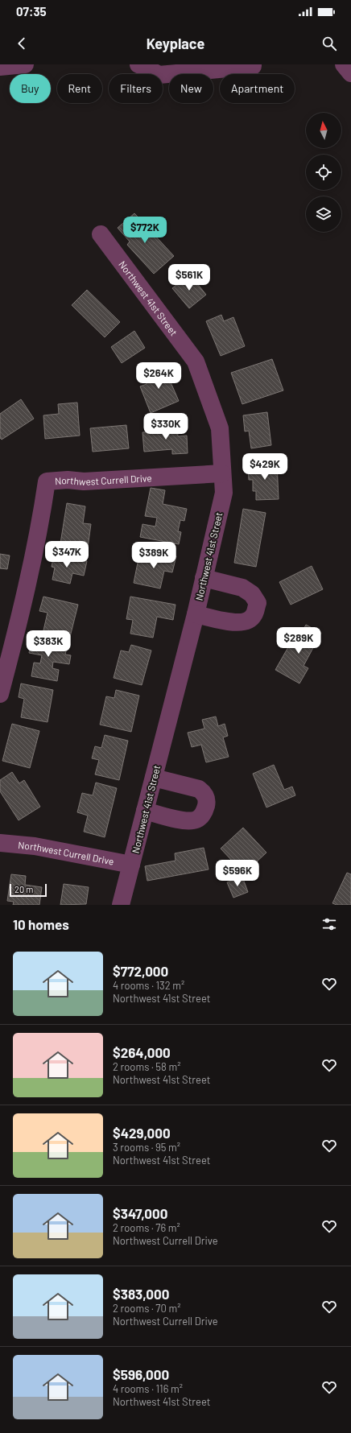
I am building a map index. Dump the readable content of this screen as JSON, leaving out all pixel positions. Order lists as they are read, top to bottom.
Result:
{
  "streets": {
    "street": ["Northwest 41st Street", "Northwest Currell Drive"]
  },
  "crossings": [
    ["Northwest 41st Street", "Northwest Currell Drive"]
  ],
  "scale_bar": "20 m",
  "north": "top",
  "page": {
    "status": "07:35",
    "header": "Keyplace",
    "chip": [
      "Buy",
      "Rent",
      "Filters",
      "New",
      "Apartment"
    ],
    "price": [
      "$772K",
      "$561K",
      "$264K",
      "$330K",
      "$429K",
      "$347K",
      "$389K",
      "$289K",
      "$383K",
      "$596K"
    ],
    "scale": "20 m",
    "heading": "10 homes",
    "list": [
      {
        "name": "$772,000",
        "note": "4 rooms · 132 m² · Northwest 41st Street"
      },
      {
        "name": "$264,000",
        "note": "2 rooms · 58 m² · Northwest 41st Street"
      },
      {
        "name": "$429,000",
        "note": "3 rooms · 95 m² · Northwest 41st Street"
      },
      {
        "name": "$347,000",
        "note": "2 rooms · 76 m² · Northwest Currell Drive"
      },
      {
        "name": "$383,000",
        "note": "2 rooms · 70 m² · Northwest Currell Drive"
      },
      {
        "name": "$596,000",
        "note": "4 rooms · 116 m² · Northwest 41st Street"
      }
    ]
  }
}
